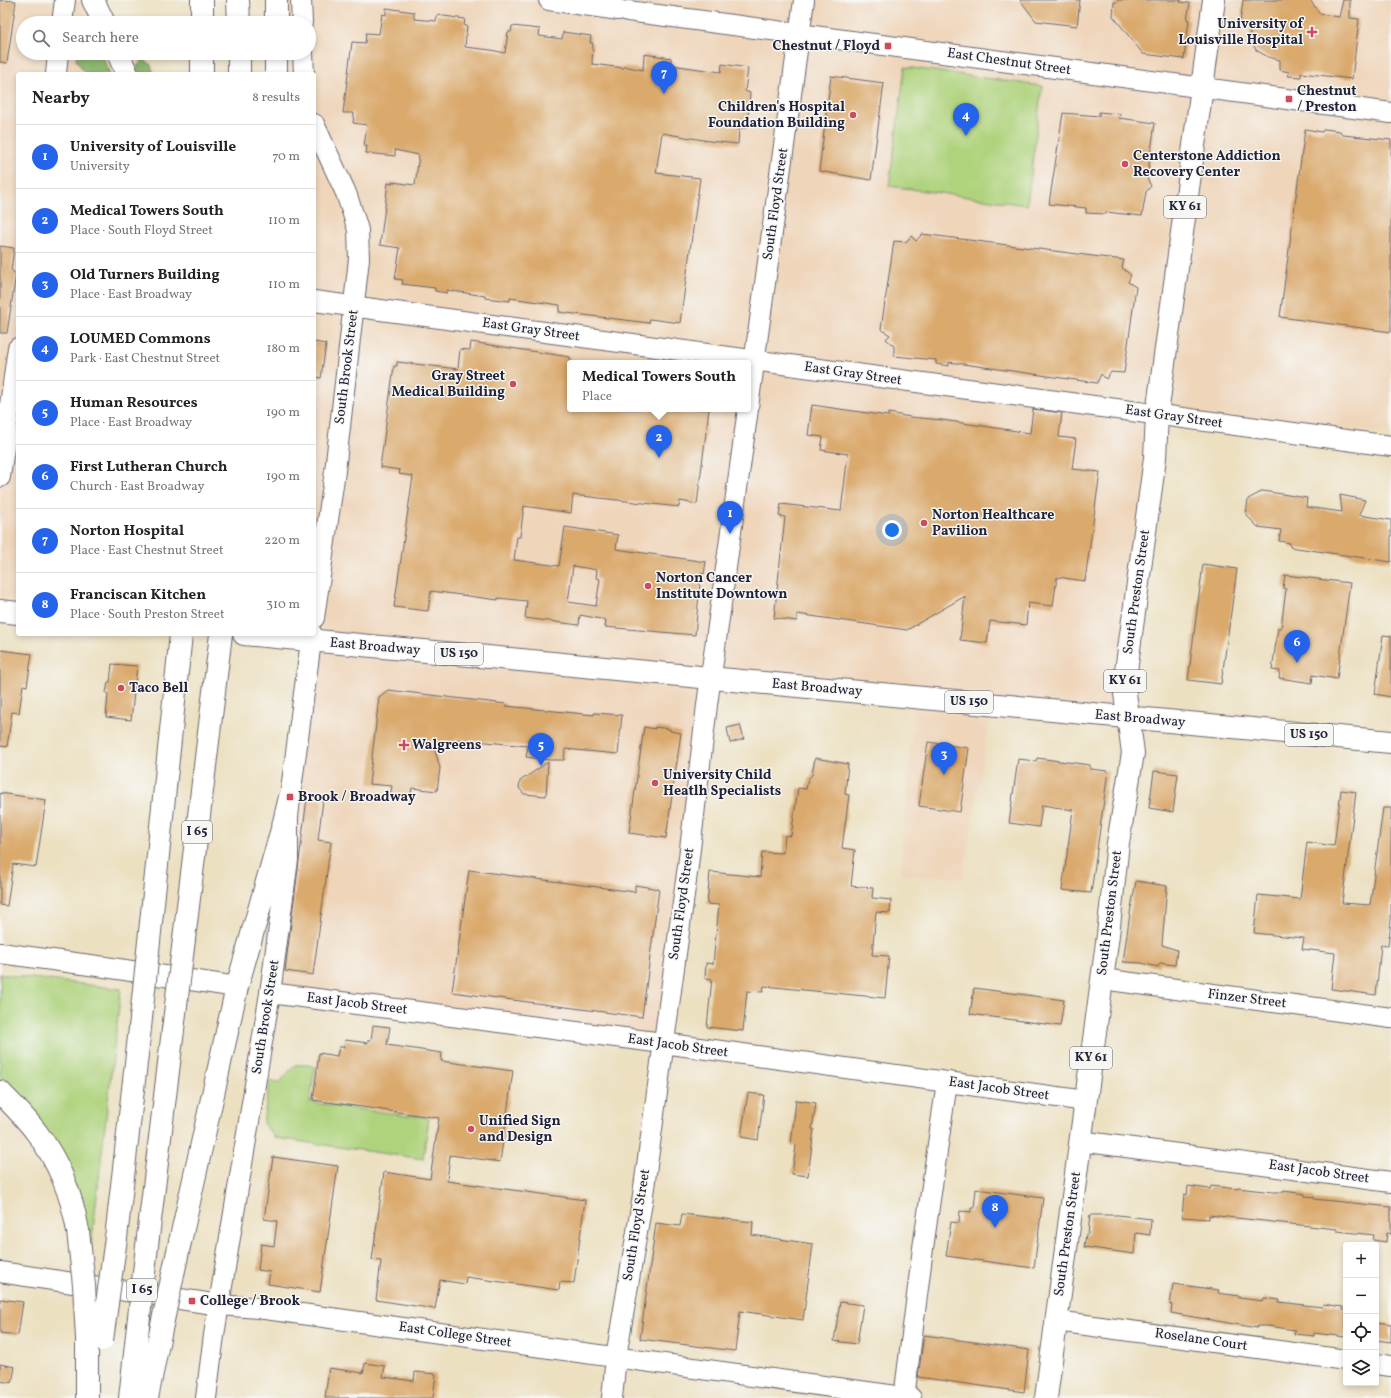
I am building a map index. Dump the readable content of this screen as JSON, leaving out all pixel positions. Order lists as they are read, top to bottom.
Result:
{
  "streets": {
    "main road": [
      "KY 61",
      "South Preston Street",
      "East Broadway",
      "US 150",
      "I 65"
    ],
    "street": [
      "East Chestnut Street",
      "South Floyd Street",
      "East Gray Street",
      "South Brook Street",
      "Finzer Street",
      "East Jacob Street",
      "East College Street",
      "Roselane Court"
    ]
  },
  "crossings": [
    ["East Chestnut Street", "South Floyd Street"],
    ["East Chestnut Street", "South Preston Street"],
    ["South Floyd Street", "East Gray Street"],
    ["South Floyd Street", "East Broadway"],
    ["South Floyd Street", "East Jacob Street"],
    ["South Floyd Street", "East College Street"],
    ["East Gray Street", "South Brook Street"],
    ["East Gray Street", "South Preston Street"],
    ["South Brook Street", "East Broadway"],
    ["South Brook Street", "East Jacob Street"],
    ["South Brook Street", "East College Street"],
    ["South Preston Street", "East Broadway"],
    ["South Preston Street", "Finzer Street"],
    ["South Preston Street", "East Jacob Street"],
    ["South Preston Street", "Roselane Court"]
  ],
  "places": {
    "health": ["University of Louisville Hospital", "Walgreens"],
    "transit": [
      "Chestnut / Floyd",
      "Chestnut / Preston",
      "Brook / Broadway",
      "College / Brook"
    ],
    "other": [
      "Children's Hospital Foundation Building",
      "Centerstone Addiction Recovery Center",
      "Gray Street Medical Building",
      "Norton Healthcare Pavilion",
      "Norton Cancer Institute Downtown",
      "Taco Bell",
      "University Child Heatlh Specialists",
      "Unified Sign and Design"
    ]
  },
  "page": {
    "search": "Search here",
    "pins": [
      "7",
      "4",
      "2",
      "1",
      "6",
      "5",
      "3",
      "8"
    ],
    "heading": ["Nearby", "8 results"],
    "list": [
      {
        "mark": "1",
        "name": "University of Louisville",
        "note": "University",
        "value": "70 m"
      },
      {
        "mark": "2",
        "name": "Medical Towers South",
        "note": "Place · South Floyd Street",
        "value": "110 m"
      },
      {
        "mark": "3",
        "name": "Old Turners Building",
        "note": "Place · East Broadway",
        "value": "110 m"
      },
      {
        "mark": "4",
        "name": "LOUMED Commons",
        "note": "Park · East Chestnut Street",
        "value": "180 m"
      },
      {
        "mark": "5",
        "name": "Human Resources",
        "note": "Place · East Broadway",
        "value": "190 m"
      },
      {
        "mark": "6",
        "name": "First Lutheran Church",
        "note": "Church · East Broadway",
        "value": "190 m"
      },
      {
        "mark": "7",
        "name": "Norton Hospital",
        "note": "Place · East Chestnut Street",
        "value": "220 m"
      },
      {
        "mark": "8",
        "name": "Franciscan Kitchen",
        "note": "Place · South Preston Street",
        "value": "310 m"
      }
    ],
    "popup": ["Medical Towers South", "Place"],
    "map_buttons": ["+", "−"]
  }
}
